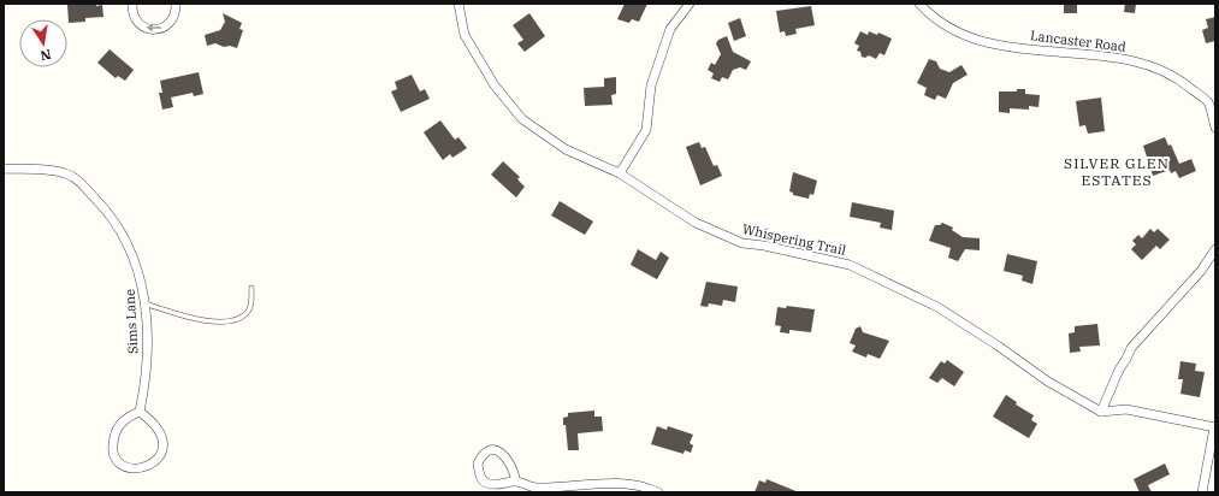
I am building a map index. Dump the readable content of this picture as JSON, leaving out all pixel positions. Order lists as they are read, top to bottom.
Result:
{
  "streets": {
    "street": ["Lancaster Road", "Whispering Trail", "Sims Lane"]
  },
  "districts": ["SILVER GLEN ESTATES"],
  "north": "bottom"
}
